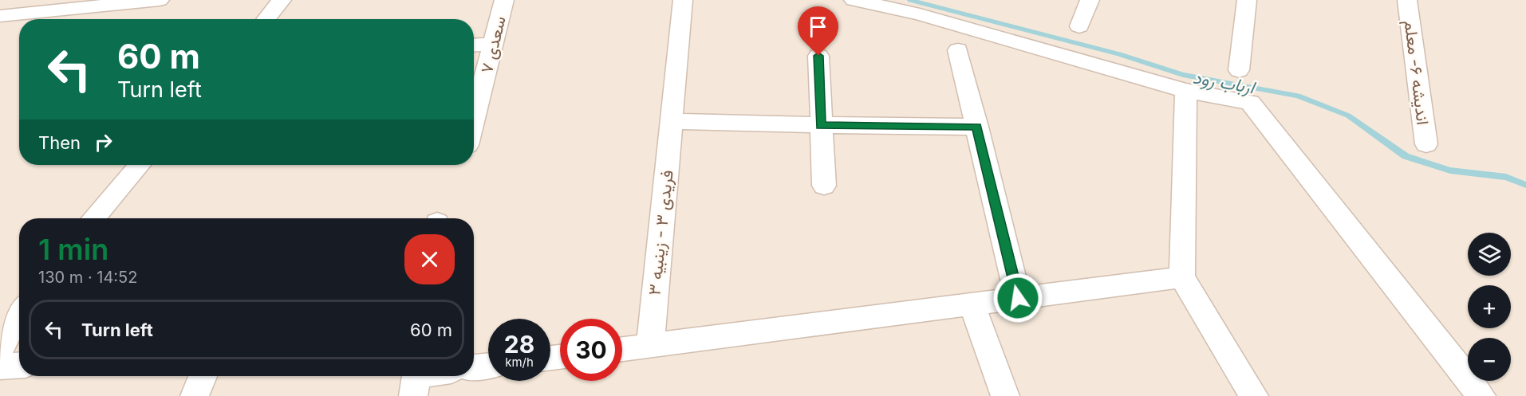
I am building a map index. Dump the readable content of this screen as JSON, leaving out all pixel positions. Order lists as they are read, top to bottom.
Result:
{
  "streets": {
    "street": ["سعدی ۷", "اندیشه ۶- معلم", "فریدی ۳ - زینبیه ۳"]
  },
  "water": ["ارباب رود"],
  "page": {
    "turn": ["60 m", "Turn left"],
    "then": "Then",
    "heading": ["1 min", "130 m · 14:52"],
    "map_buttons": ["+", "−"],
    "list": [
      {
        "name": "Turn left",
        "value": "60 m"
      }
    ],
    "speed": "28 km/h",
    "limit": "30"
  }
}
